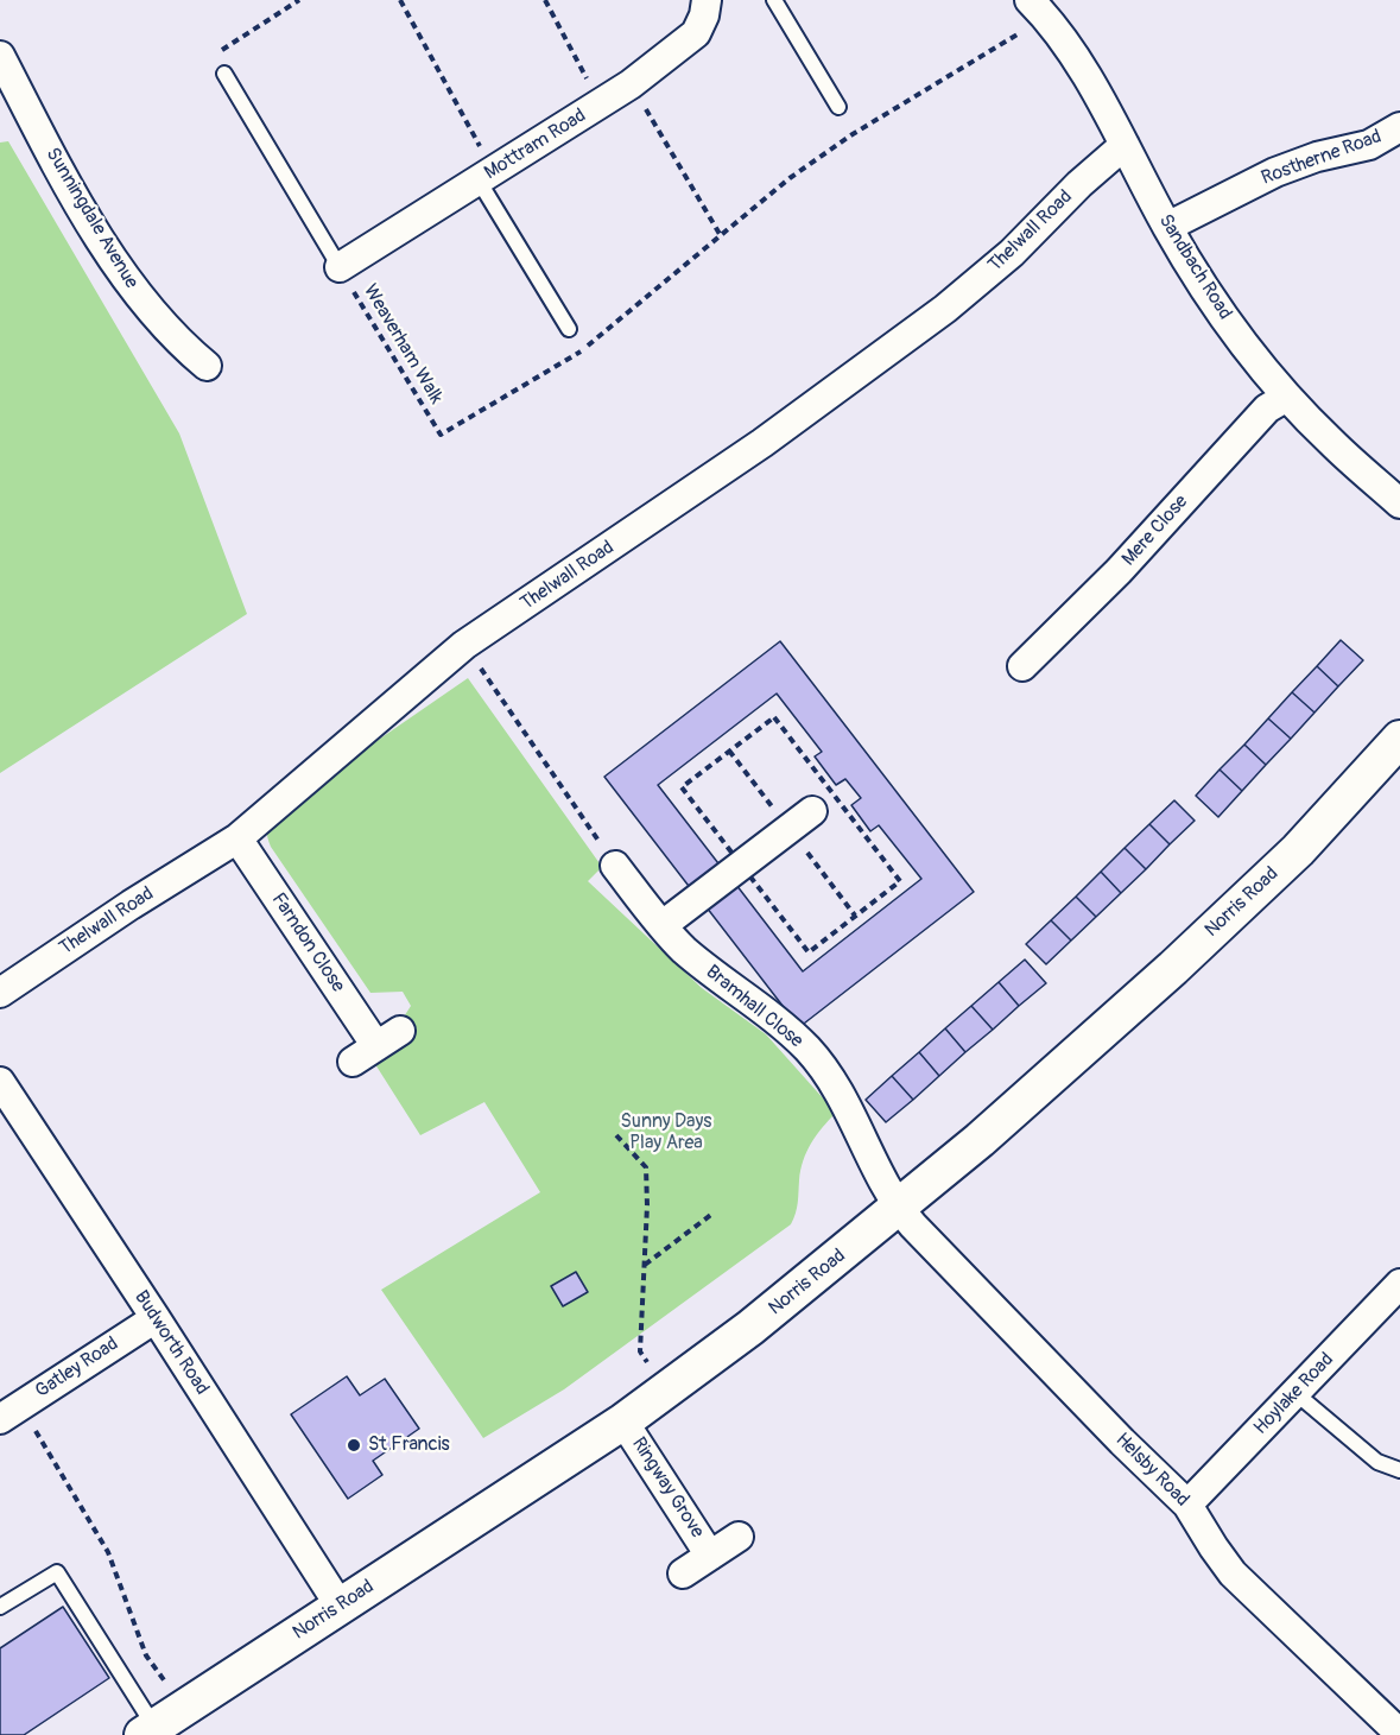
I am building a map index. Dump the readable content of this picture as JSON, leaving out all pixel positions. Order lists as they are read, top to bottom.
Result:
{
  "streets": {
    "street": [
      "Mottram Road",
      "Rostherne Road",
      "Sunningdale Avenue",
      "Thelwall Road",
      "Sandbach Road",
      "Mere Close",
      "Norris Road",
      "Farndon Close",
      "Bramhall Close",
      "Budworth Road",
      "Gatley Road",
      "Hoylake Road",
      "Helsby Road",
      "Ringway Grove"
    ],
    "path": ["Weaverham Walk"]
  },
  "crossings": [
    ["Mottram Road", "Weaverham Walk"],
    ["Rostherne Road", "Sandbach Road"],
    ["Thelwall Road", "Sandbach Road"],
    ["Thelwall Road", "Farndon Close"],
    ["Sandbach Road", "Mere Close"],
    ["Norris Road", "Bramhall Close"],
    ["Norris Road", "Budworth Road"],
    ["Norris Road", "Helsby Road"],
    ["Norris Road", "Ringway Grove"],
    ["Bramhall Close", "Helsby Road"],
    ["Budworth Road", "Gatley Road"],
    ["Hoylake Road", "Helsby Road"]
  ],
  "parks": ["Sunny Days Play Area"],
  "places": ["St Francis"]
}
